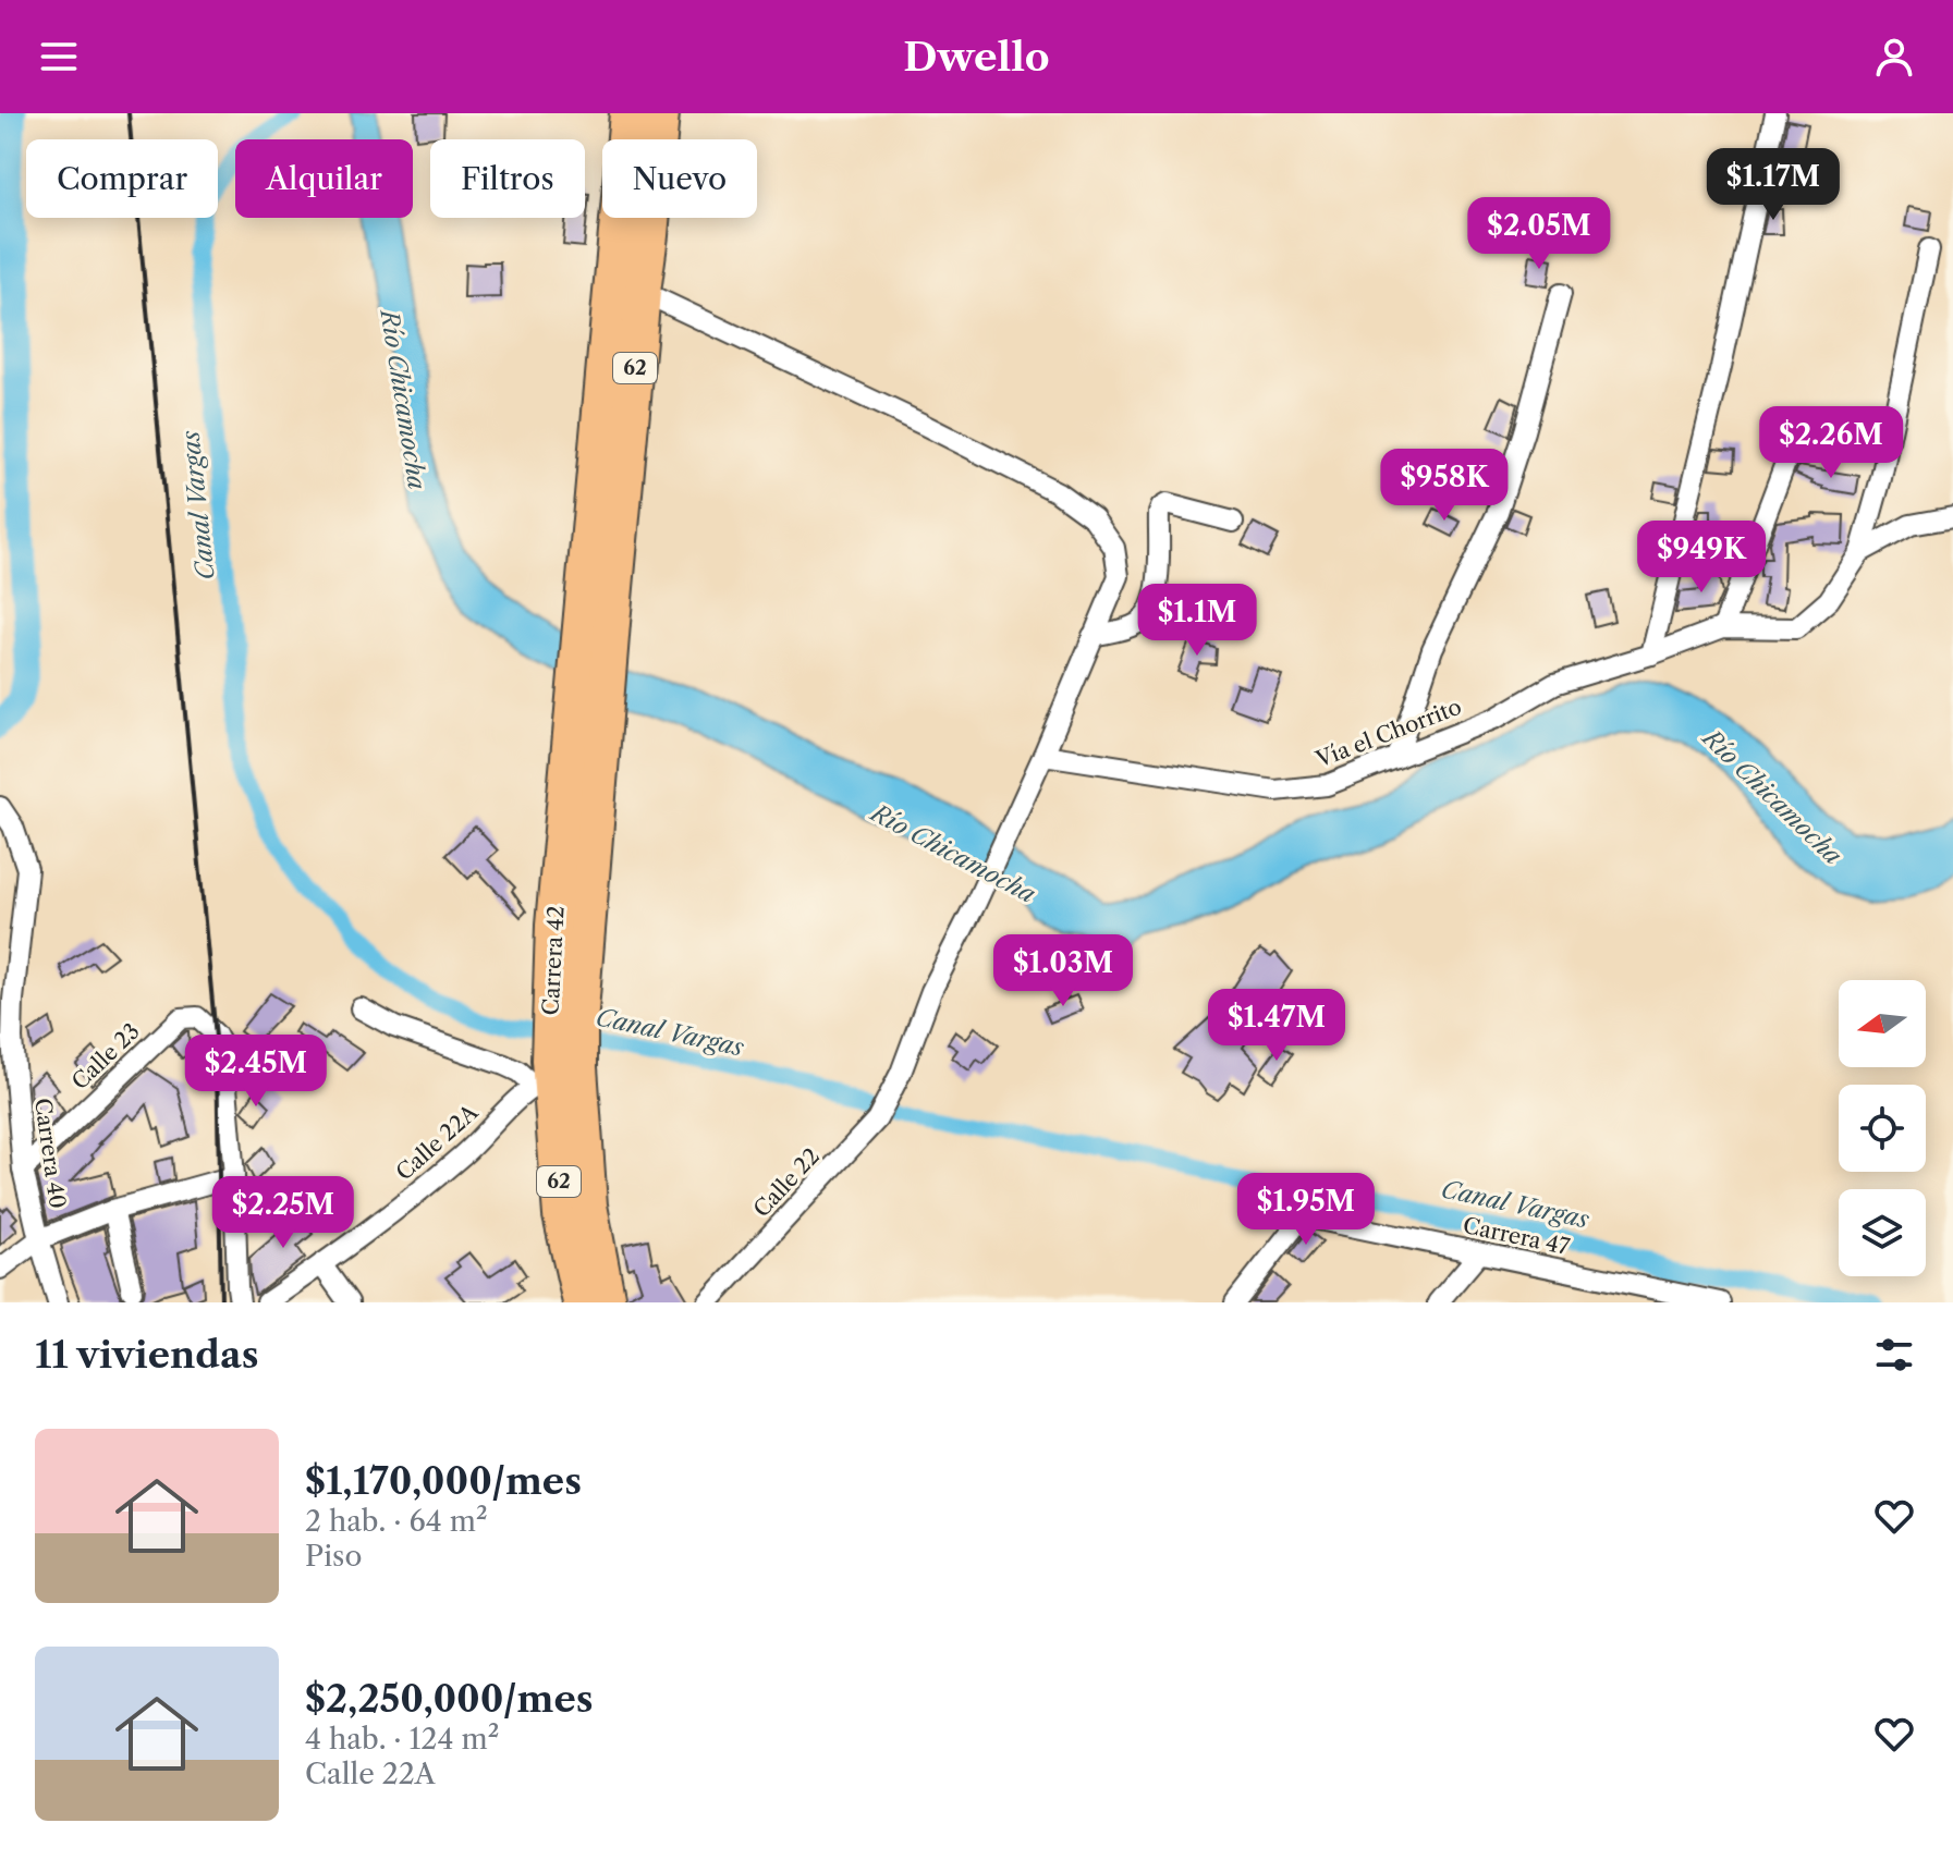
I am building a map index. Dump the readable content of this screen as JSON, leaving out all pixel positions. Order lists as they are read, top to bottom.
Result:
{
  "streets": {
    "highway": ["62", "Carrera 42"],
    "street": [
      "Vía el Chorrito",
      "Calle 23",
      "Calle 22A",
      "Carrera 40",
      "Calle 22",
      "Carrera 47"
    ]
  },
  "crossings": [
    ["62", "Carrera 42"],
    ["Vía el Chorrito", "Calle 22"],
    ["Carrera 42", "Calle 22A"],
    ["Calle 23", "Carrera 40"]
  ],
  "water": ["Río Chicamocha", "Canal Vargas"],
  "north": "left",
  "page": {
    "header": "Dwello",
    "chip": [
      "Comprar",
      "Alquilar",
      "Filtros",
      "Nuevo"
    ],
    "price": [
      "$1.17M",
      "$2.05M",
      "$2.26M",
      "$958K",
      "$949K",
      "$1.1M",
      "$1.03M",
      "$1.47M",
      "$2.45M",
      "$1.95M",
      "$2.25M"
    ],
    "heading": "11 viviendas",
    "list": [
      {
        "name": "$1,170,000/mes",
        "note": "2 hab. · 64 m² · Piso"
      },
      {
        "name": "$2,250,000/mes",
        "note": "4 hab. · 124 m² · Calle 22A"
      }
    ]
  }
}
